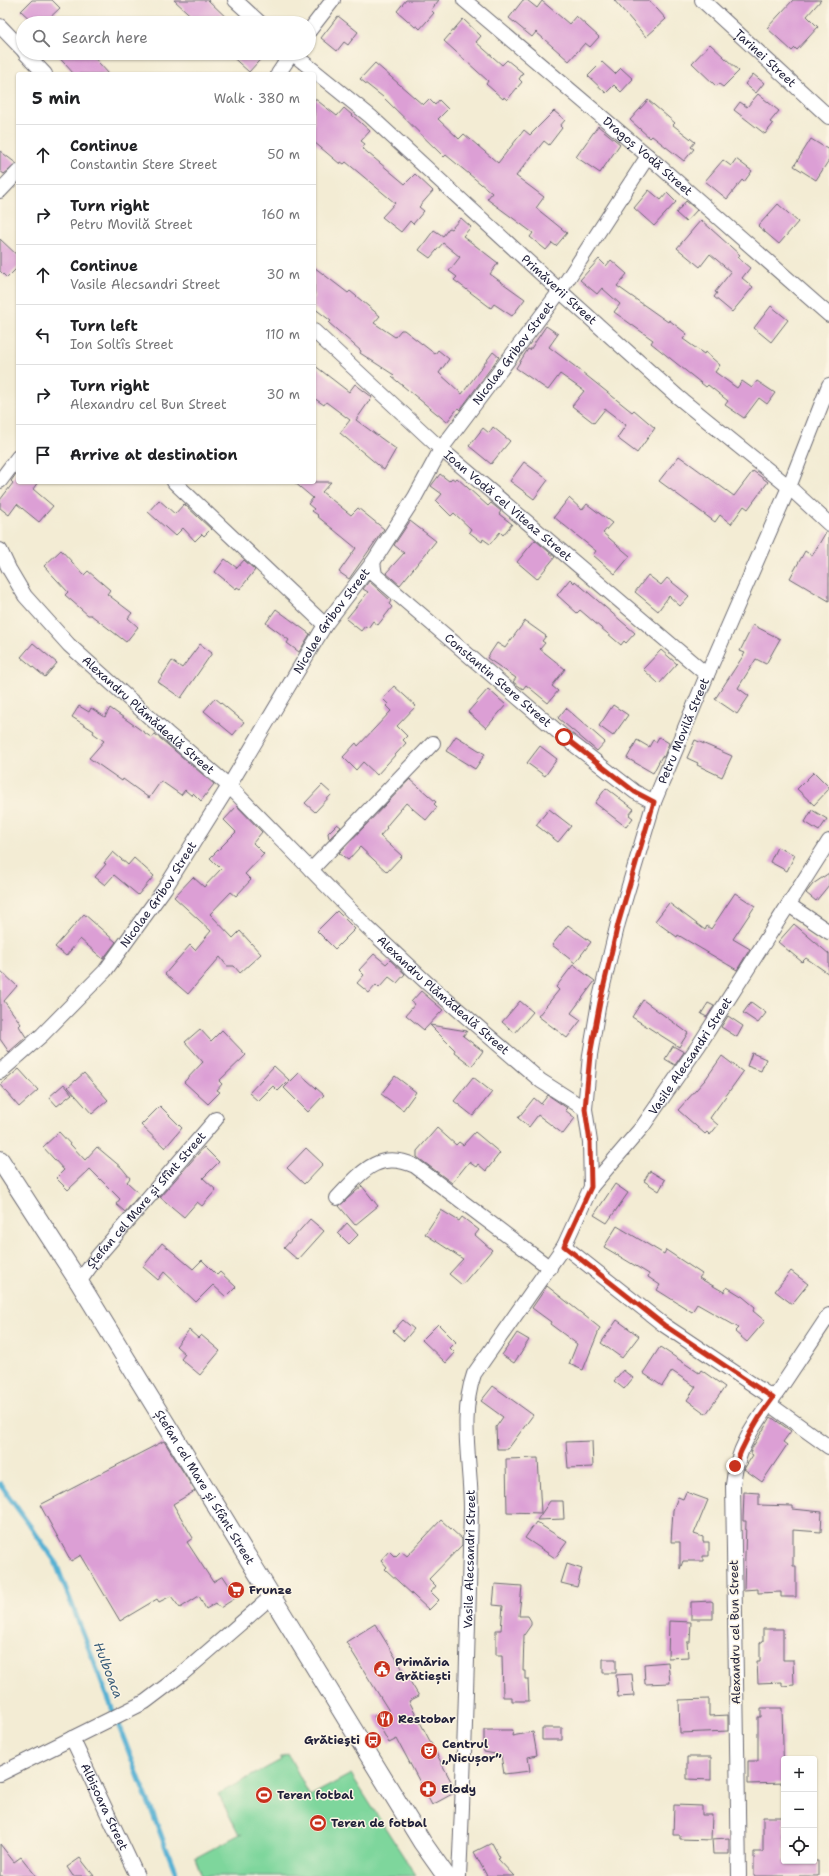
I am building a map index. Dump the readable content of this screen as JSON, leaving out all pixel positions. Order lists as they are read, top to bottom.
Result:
{
  "streets": {
    "street": [
      "Țarinei Street",
      "Dragoș Vodă Street",
      "Primăverii Street",
      "Nicolae Gribov Street",
      "Ioan Vodă cel Viteaz Street",
      "Constantin Stere Street",
      "Alexandru Plămădeală Street",
      "Petru Movilă Street",
      "Vasile Alecsandri Street",
      "Ștefan cel Mare și Sfînt Street",
      "Ștefan cel Mare și Sfânt Street",
      "Alexandru cel Bun Street",
      "Albișoara Street"
    ]
  },
  "crossings": [
    ["Dragoș Vodă Street", "Nicolae Gribov Street"],
    ["Primăverii Street", "Nicolae Gribov Street"],
    ["Primăverii Street", "Petru Movilă Street"],
    ["Nicolae Gribov Street", "Ioan Vodă cel Viteaz Street"],
    ["Nicolae Gribov Street", "Constantin Stere Street"],
    ["Nicolae Gribov Street", "Alexandru Plămădeală Street"],
    ["Ioan Vodă cel Viteaz Street", "Petru Movilă Street"],
    ["Constantin Stere Street", "Petru Movilă Street"],
    ["Alexandru Plămădeală Street", "Petru Movilă Street"],
    ["Petru Movilă Street", "Vasile Alecsandri Street"],
    ["Ștefan cel Mare și Sfînt Street", "Ștefan cel Mare și Sfânt Street"]
  ],
  "water": ["Hulboaca"],
  "places": {
    "supermarket": ["Frunze"],
    "public building": ["Primăria Grătiești"],
    "restaurant": ["Restobar"],
    "bus stop": ["Grătieşti"],
    "theatre": ["Centrul „Nicușor”"],
    "pharmacy": ["Elody"],
    "sports": ["Teren fotbal", "Teren de fotbal"]
  },
  "page": {
    "search": "Search here",
    "heading": ["5 min", "Walk · 380 m"],
    "list": [
      ["Continue", "Constantin Stere Street", "50 m"],
      ["Turn right", "Petru Movilă Street", "160 m"],
      ["Continue", "Vasile Alecsandri Street", "30 m"],
      ["Turn left", "Ion Soltîs Street", "110 m"],
      ["Turn right", "Alexandru cel Bun Street", "30 m"],
      "Arrive at destination"
    ],
    "map_buttons": ["+", "−"]
  }
}
